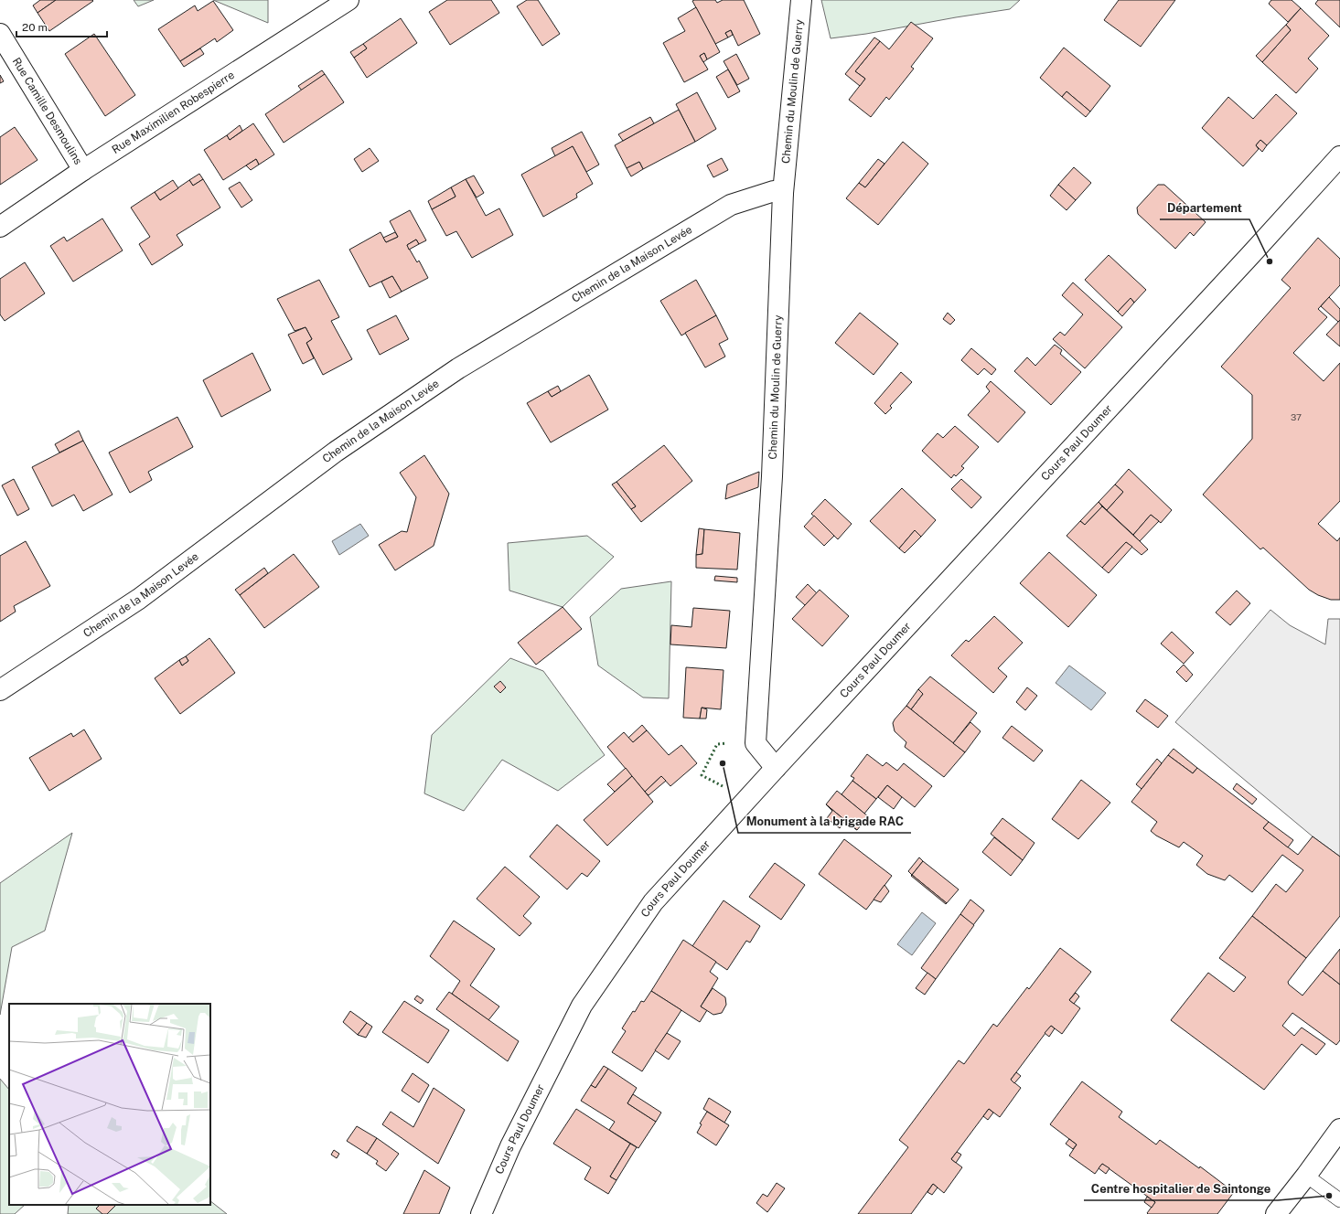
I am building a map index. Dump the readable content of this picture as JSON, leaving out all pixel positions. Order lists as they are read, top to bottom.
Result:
{
  "streets": {
    "street": [
      "Chemin du Moulin de Guerry",
      "Rue Camille Desmoulins",
      "Rue Maximilien Robespierre",
      "Chemin de la Maison Levée",
      "Cours Paul Doumer"
    ]
  },
  "crossings": [
    ["Chemin du Moulin de Guerry", "Chemin de la Maison Levée"],
    ["Chemin du Moulin de Guerry", "Cours Paul Doumer"],
    ["Rue Camille Desmoulins", "Rue Maximilien Robespierre"]
  ],
  "places": ["Département", "Monument à la brigade RAC", "Centre hospitalier de Saintonge"],
  "house_numbers": ["37"],
  "scale_bar": "20 m"
}
